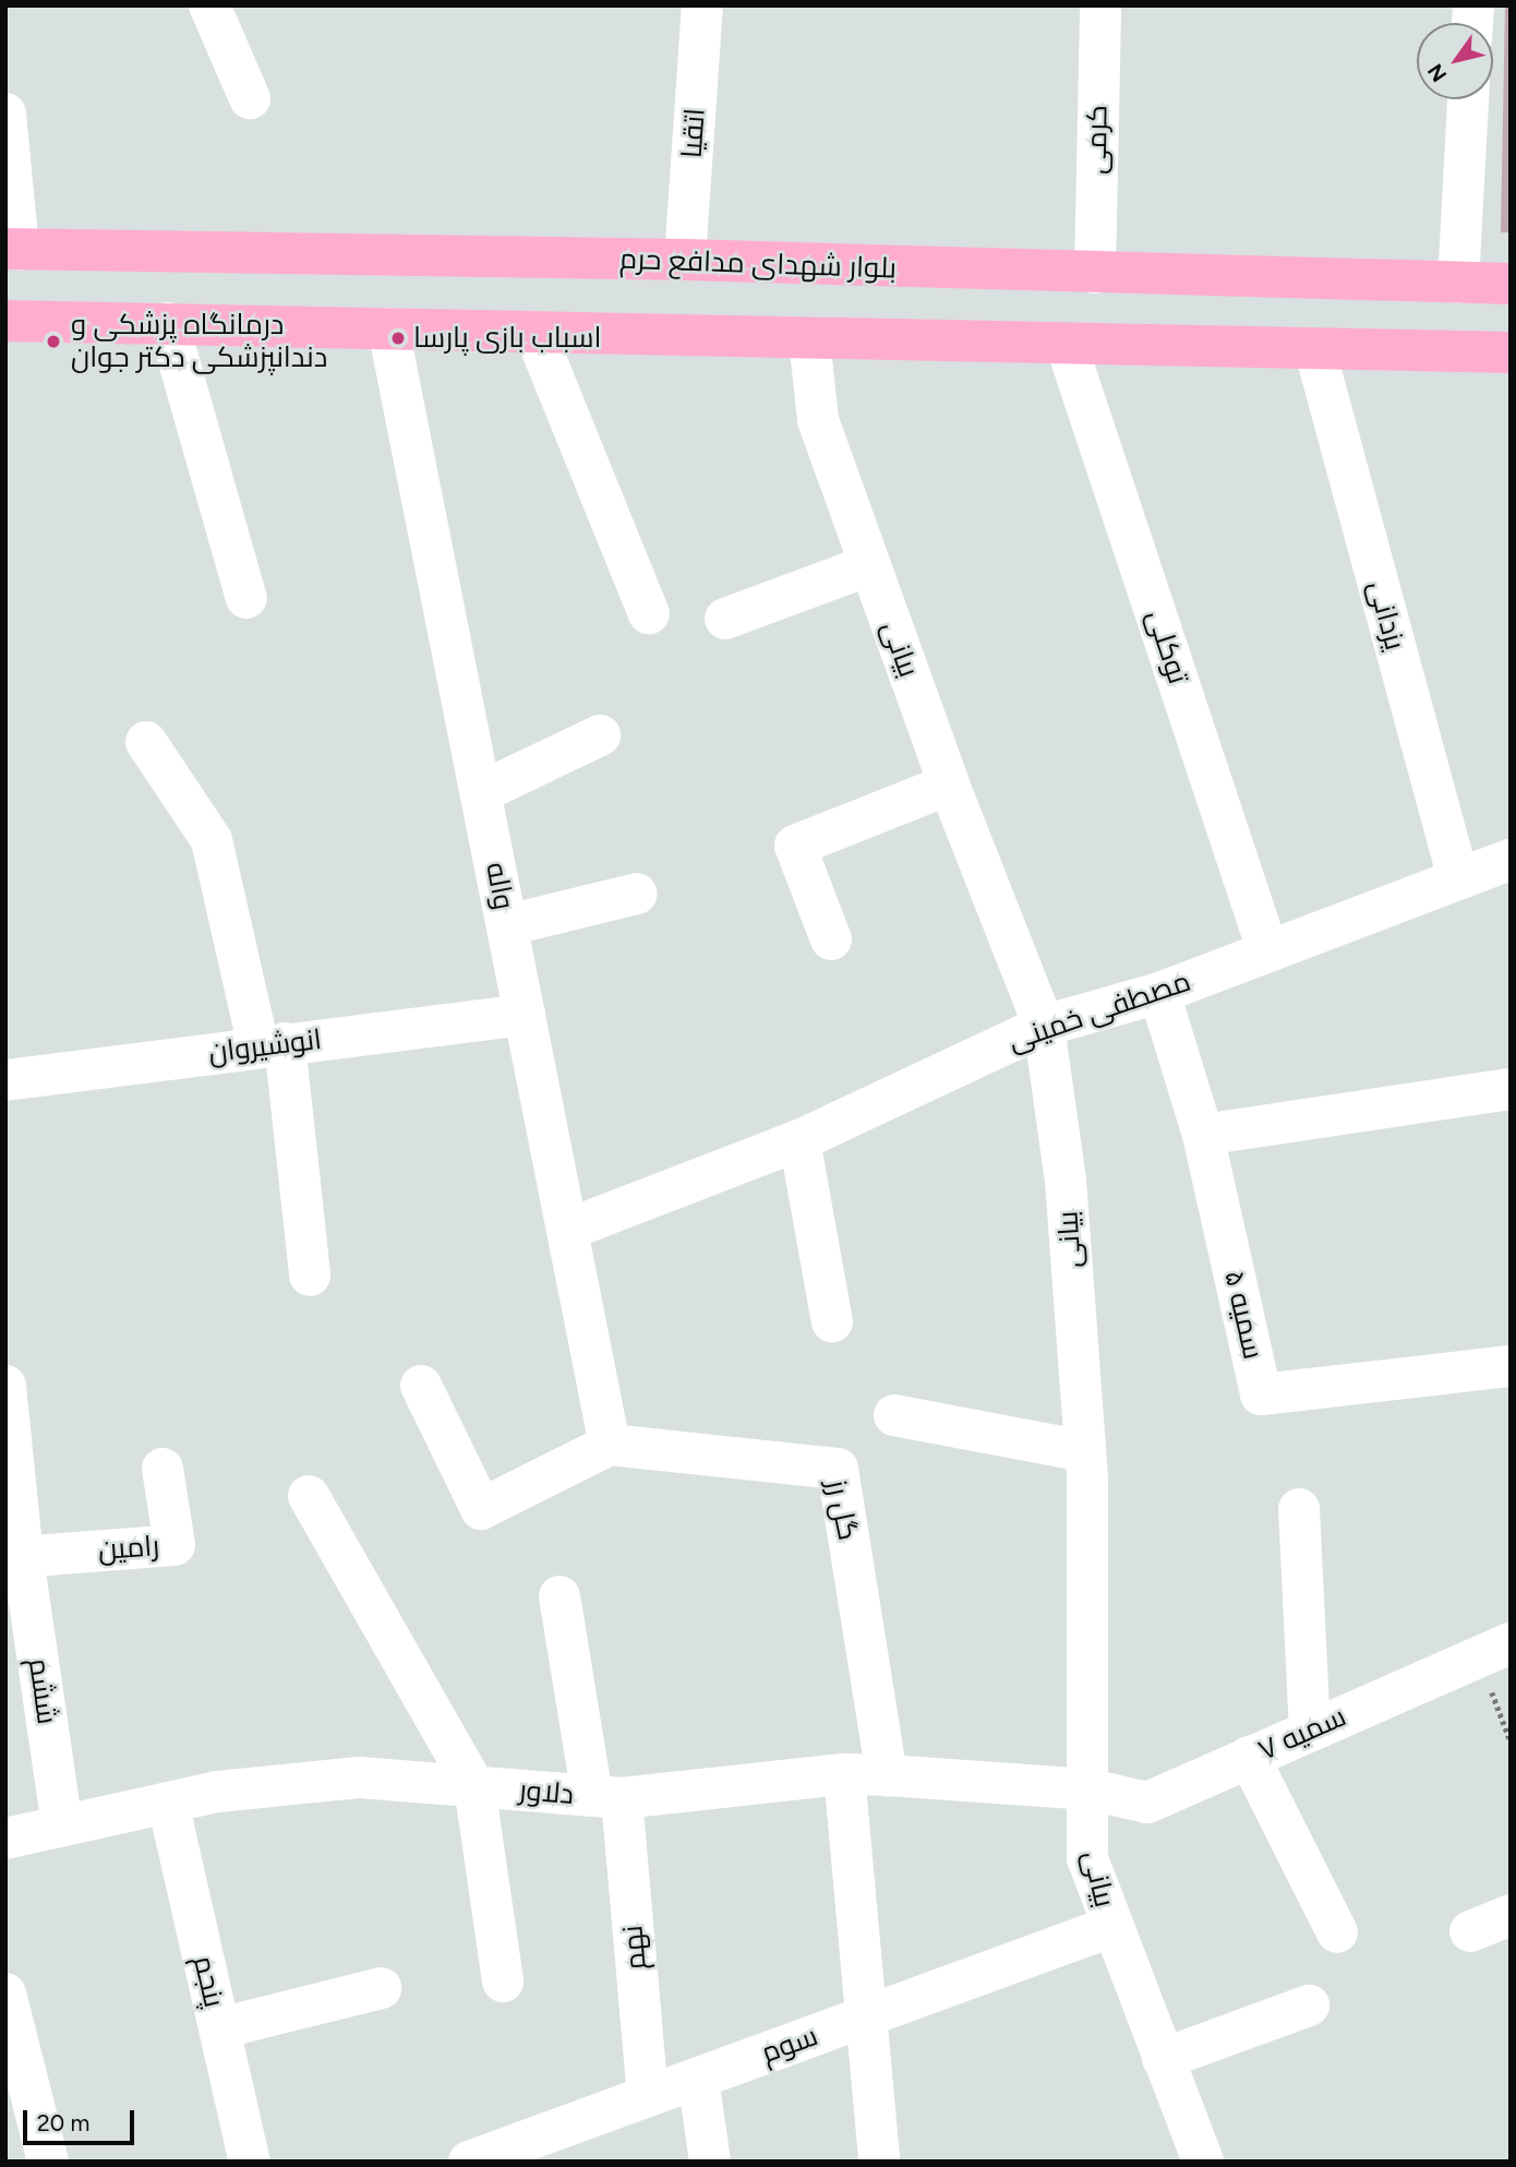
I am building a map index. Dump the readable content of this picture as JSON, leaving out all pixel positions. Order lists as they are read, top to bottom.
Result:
{
  "streets": {
    "main road": ["بلوار شهدای مدافع حرم"],
    "street": [
      "اتقیا",
      "کرمی",
      "یزدانی",
      "توکلی",
      "بیانی",
      "واله",
      "مصطفی خمینی",
      "انوشیروان",
      "سمیه ۵",
      "گل رز",
      "رامین",
      "ششم",
      "سمیه ۷",
      "دلاور",
      "نهم",
      "پنجم",
      "سوم"
    ]
  },
  "crossings": [
    ["اتقیا", "بلوار شهدای مدافع حرم"],
    ["کرمی", "بلوار شهدای مدافع حرم"],
    ["یزدانی", "مصطفی خمینی"],
    ["توکلی", "مصطفی خمینی"],
    ["بیانی", "مصطفی خمینی"],
    ["بیانی", "سمیه ۷"],
    ["بیانی", "دلاور"],
    ["بیانی", "سوم"],
    ["واله", "مصطفی خمینی"],
    ["واله", "انوشیروان"],
    ["واله", "گل رز"],
    ["مصطفی خمینی", "سمیه ۵"],
    ["گل رز", "دلاور"],
    ["رامین", "ششم"],
    ["ششم", "دلاور"],
    ["سمیه ۷", "دلاور"],
    ["دلاور", "نهم"],
    ["دلاور", "پنجم"],
    ["نهم", "سوم"]
  ],
  "places": ["اسباب بازی پارسا", "درمانگاه پزشکی و دندانپزشکی دکتر جوان"],
  "scale_bar": "20 m",
  "north": "bottom left"
}
